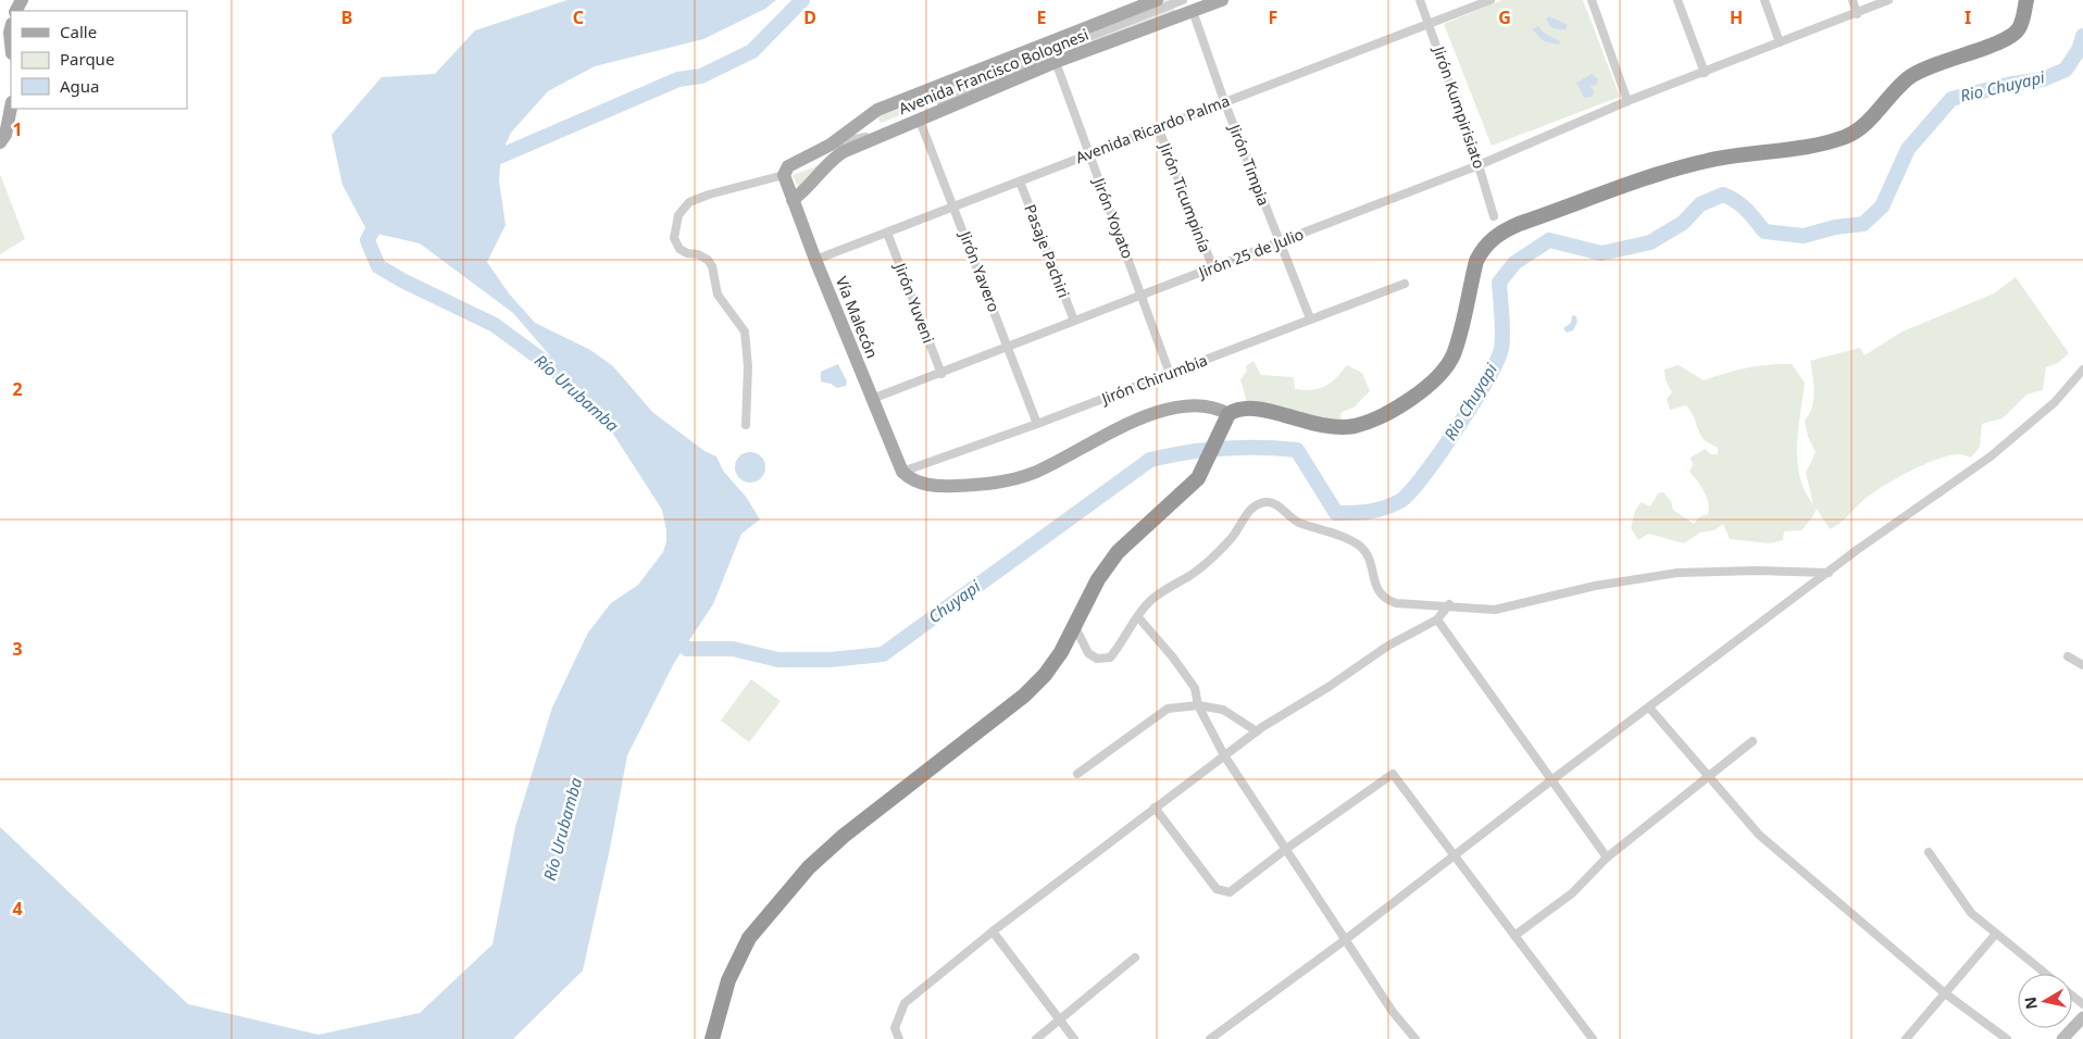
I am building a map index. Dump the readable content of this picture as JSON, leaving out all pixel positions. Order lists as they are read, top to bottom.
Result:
{
  "streets": {
    "main road": ["Avenida Francisco Bolognesi", "Vía Malecón"],
    "street": [
      "Jirón Kumpirisiato",
      "Avenida Ricardo Palma",
      "Jirón Timpia",
      "Jirón Ticumpinía",
      "Jirón Yoyato",
      "Pasaje Pachiri",
      "Jirón 25 de Julio",
      "Jirón Yavero",
      "Jirón Yuveni",
      "Jirón Chirumbia"
    ]
  },
  "crossings": [
    ["Avenida Francisco Bolognesi", "Jirón Timpia"],
    ["Avenida Francisco Bolognesi", "Jirón Yoyato"],
    ["Avenida Francisco Bolognesi", "Jirón Yavero"],
    ["Avenida Francisco Bolognesi", "Vía Malecón"],
    ["Jirón Kumpirisiato", "Avenida Ricardo Palma"],
    ["Jirón Kumpirisiato", "Jirón 25 de Julio"],
    ["Avenida Ricardo Palma", "Jirón Timpia"],
    ["Avenida Ricardo Palma", "Jirón Ticumpinía"],
    ["Avenida Ricardo Palma", "Jirón Yoyato"],
    ["Avenida Ricardo Palma", "Pasaje Pachiri"],
    ["Avenida Ricardo Palma", "Jirón Yavero"],
    ["Avenida Ricardo Palma", "Jirón Yuveni"],
    ["Avenida Ricardo Palma", "Vía Malecón"],
    ["Jirón Timpia", "Jirón 25 de Julio"],
    ["Jirón Timpia", "Jirón Chirumbia"],
    ["Jirón Ticumpinía", "Jirón 25 de Julio"],
    ["Jirón Yoyato", "Jirón 25 de Julio"],
    ["Jirón Yoyato", "Jirón Chirumbia"],
    ["Pasaje Pachiri", "Jirón 25 de Julio"],
    ["Jirón 25 de Julio", "Jirón Yavero"],
    ["Jirón 25 de Julio", "Jirón Yuveni"],
    ["Jirón 25 de Julio", "Vía Malecón"],
    ["Jirón Yavero", "Jirón Chirumbia"],
    ["Vía Malecón", "Jirón Chirumbia"]
  ],
  "water": ["Rio Chuyapi", "Río Urubamba", "Chuyapi"],
  "legend": ["Calle", "Parque", "Agua"],
  "north": "left",
  "grid": {
    "columns": [
      "B",
      "C",
      "D",
      "E",
      "F",
      "G",
      "H",
      "I"
    ],
    "rows": [
      "1",
      "2",
      "3",
      "4"
    ]
  }
}
